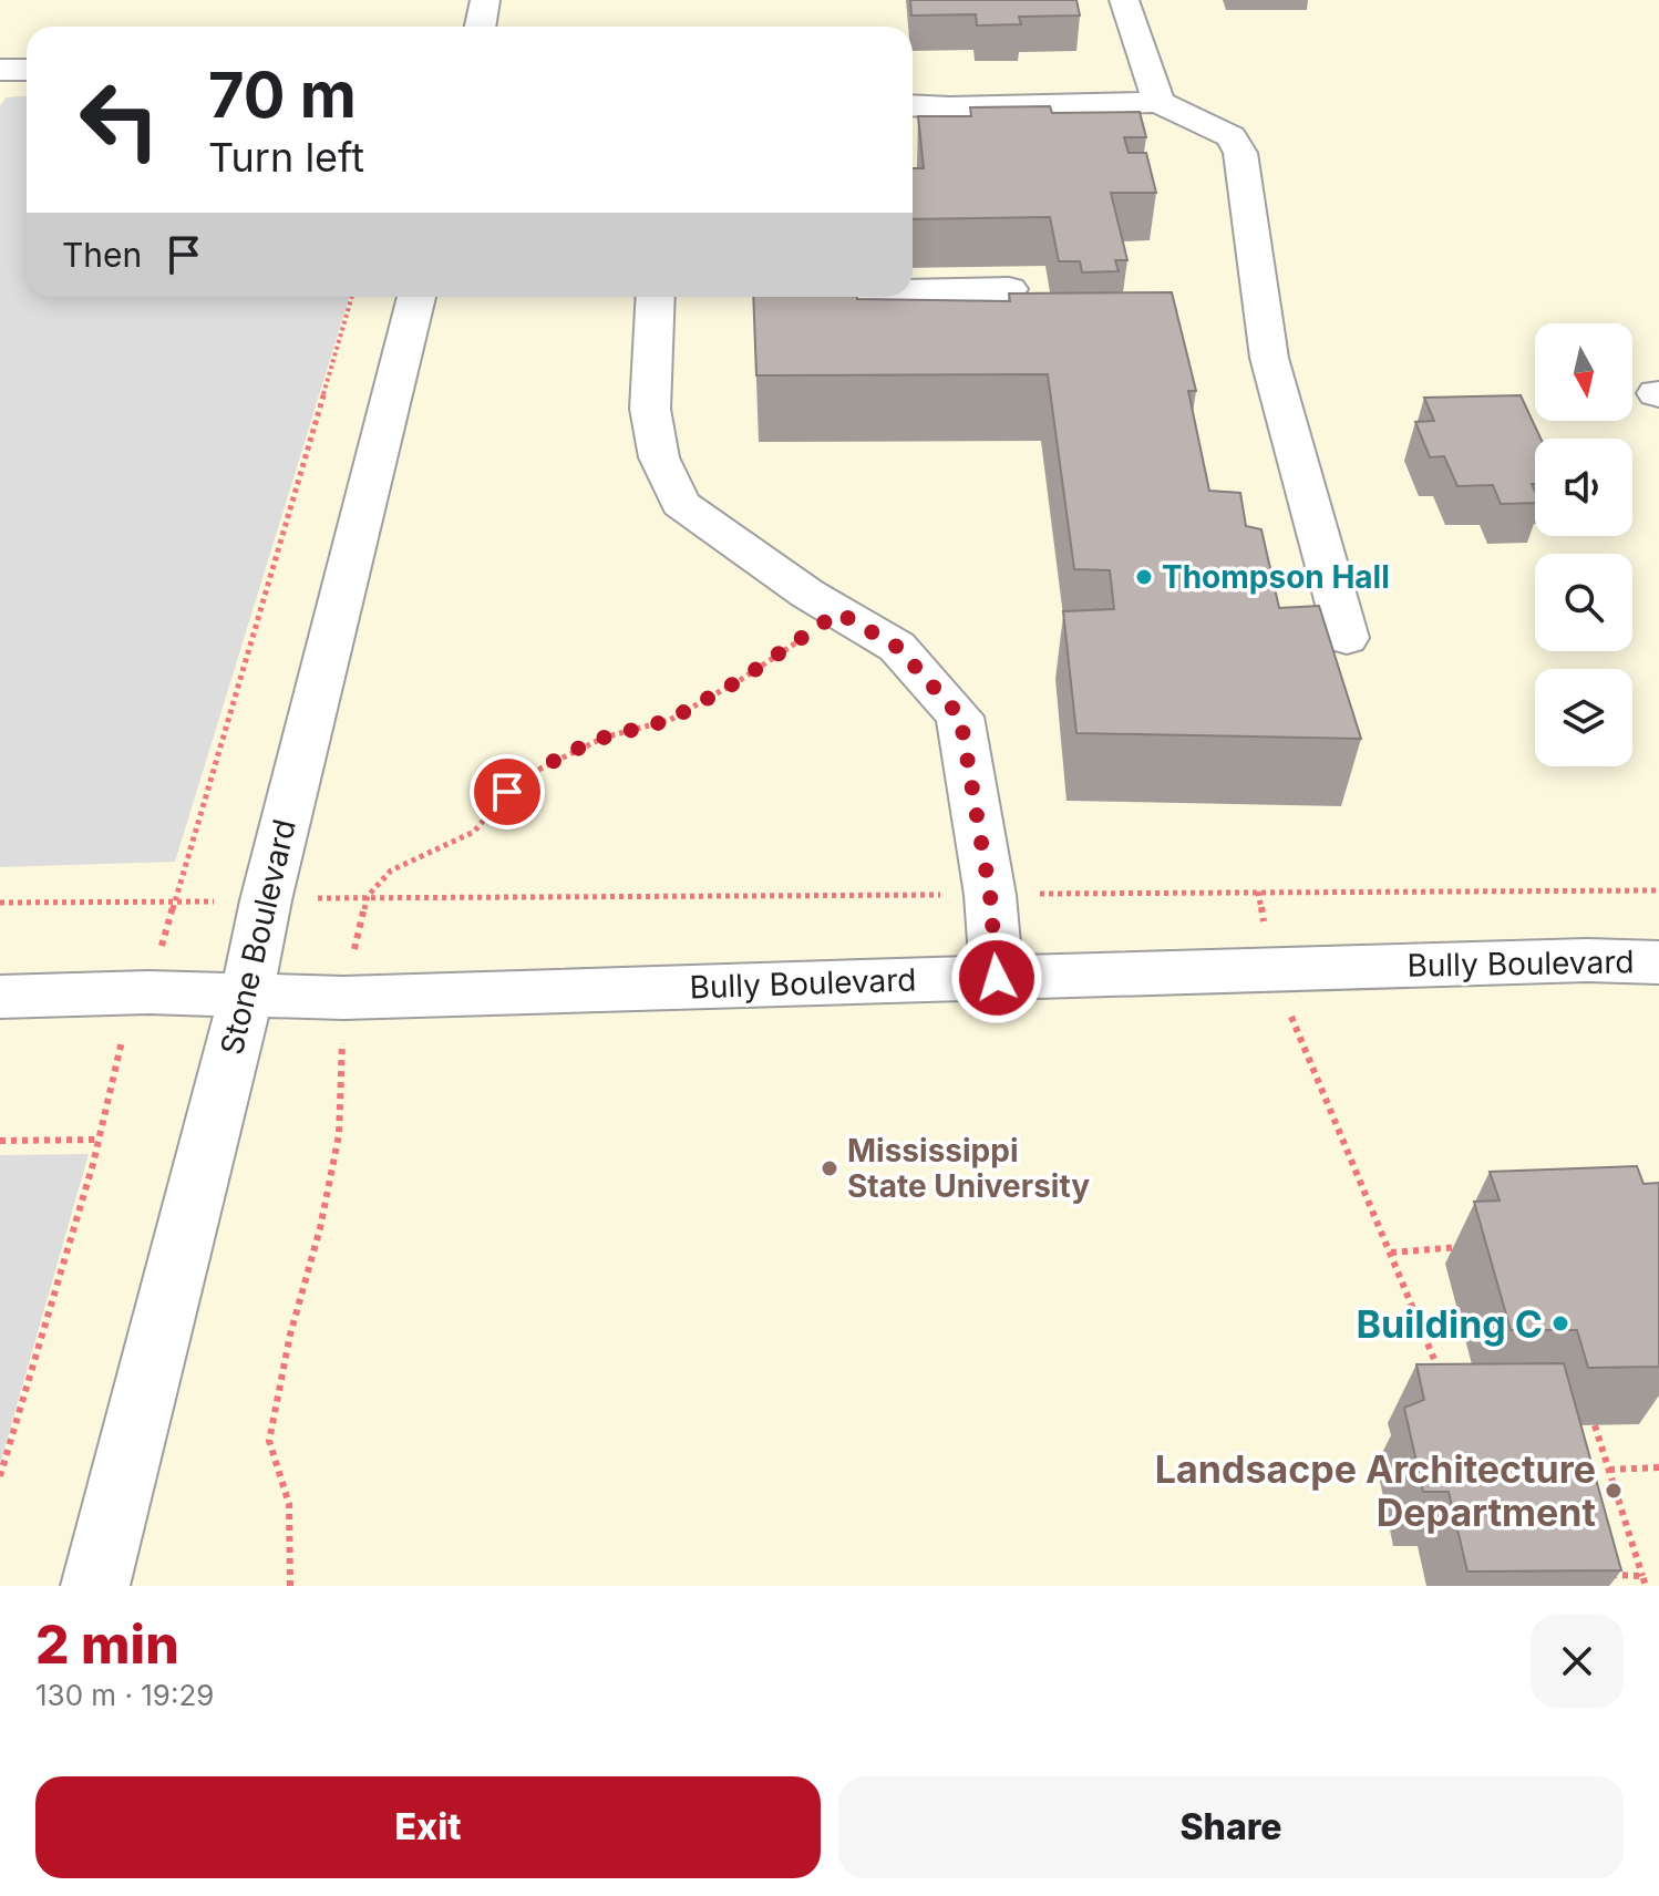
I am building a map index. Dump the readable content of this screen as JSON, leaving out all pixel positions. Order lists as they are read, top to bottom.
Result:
{
  "streets": {
    "street": ["Stone Boulevard", "Bully Boulevard"]
  },
  "crossings": [
    ["Stone Boulevard", "Bully Boulevard"]
  ],
  "places": [
    "Thompson Hall",
    "Mississippi State University",
    "Building C",
    "Landsacpe Architecture Department"
  ],
  "north": "bottom",
  "page": {
    "turn": ["70 m", "Turn left"],
    "then": "Then",
    "heading": ["2 min", "130 m · 19:29"],
    "buttons": ["Exit", "Share"]
  }
}
